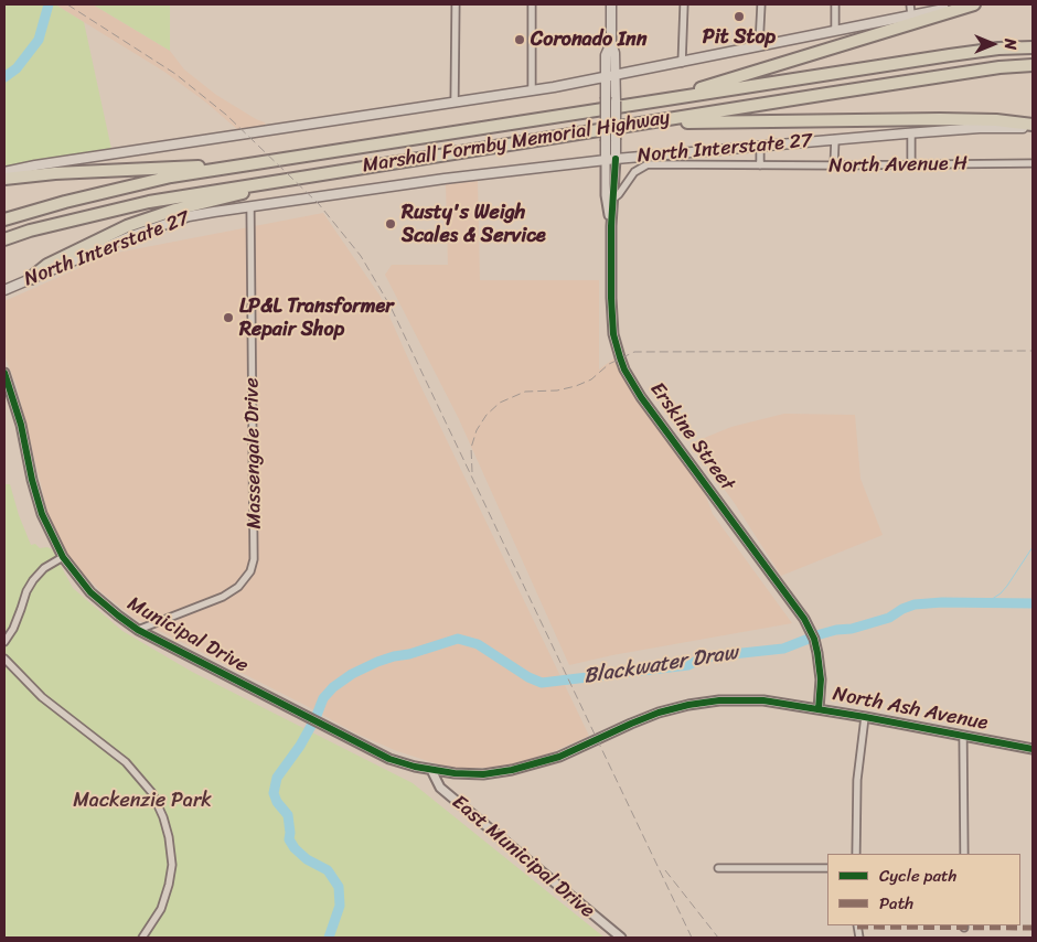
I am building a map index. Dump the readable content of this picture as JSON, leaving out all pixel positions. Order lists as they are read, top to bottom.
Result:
{
  "streets": {
    "highway": ["Marshall Formby Memorial Highway"],
    "main road": ["North Interstate 27", "Erskine Street"],
    "street": [
      "North Avenue H",
      "Massengale Drive",
      "Municipal Drive",
      "North Ash Avenue",
      "East Municipal Drive"
    ]
  },
  "crossings": [
    ["North Interstate 27", "Erskine Street"],
    ["North Interstate 27", "Massengale Drive"],
    ["North Avenue H", "Erskine Street"],
    ["Erskine Street", "North Ash Avenue"],
    ["Massengale Drive", "Municipal Drive"],
    ["Municipal Drive", "North Ash Avenue"],
    ["Municipal Drive", "East Municipal Drive"],
    ["North Ash Avenue", "East Municipal Drive"]
  ],
  "water": ["Blackwater Draw"],
  "parks": ["Mackenzie Park"],
  "places": [
    "Pit Stop",
    "Coronado Inn",
    "Rusty's Weigh Scales & Service",
    "LP&L Transformer Repair Shop"
  ],
  "legend": ["Cycle path", "Path"],
  "north": "right"
}
